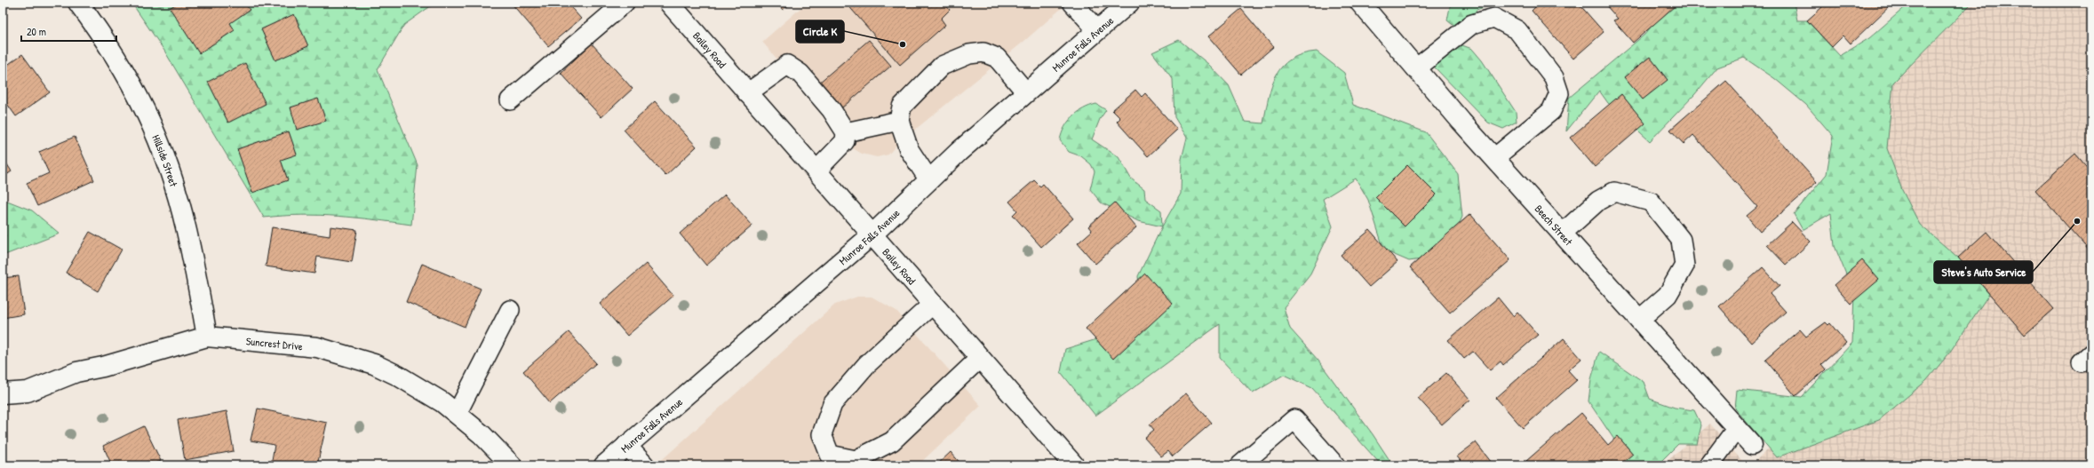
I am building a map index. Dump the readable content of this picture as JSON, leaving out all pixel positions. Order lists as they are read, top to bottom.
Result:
{
  "streets": {
    "street": [
      "Munroe Falls Avenue",
      "Bailey Road",
      "Hillside Street",
      "Beech Street",
      "Suncrest Drive"
    ]
  },
  "crossings": [
    ["Munroe Falls Avenue", "Bailey Road"],
    ["Hillside Street", "Suncrest Drive"]
  ],
  "places": ["Circle K", "Steve's Auto Service"],
  "scale_bar": "20 m"
}
